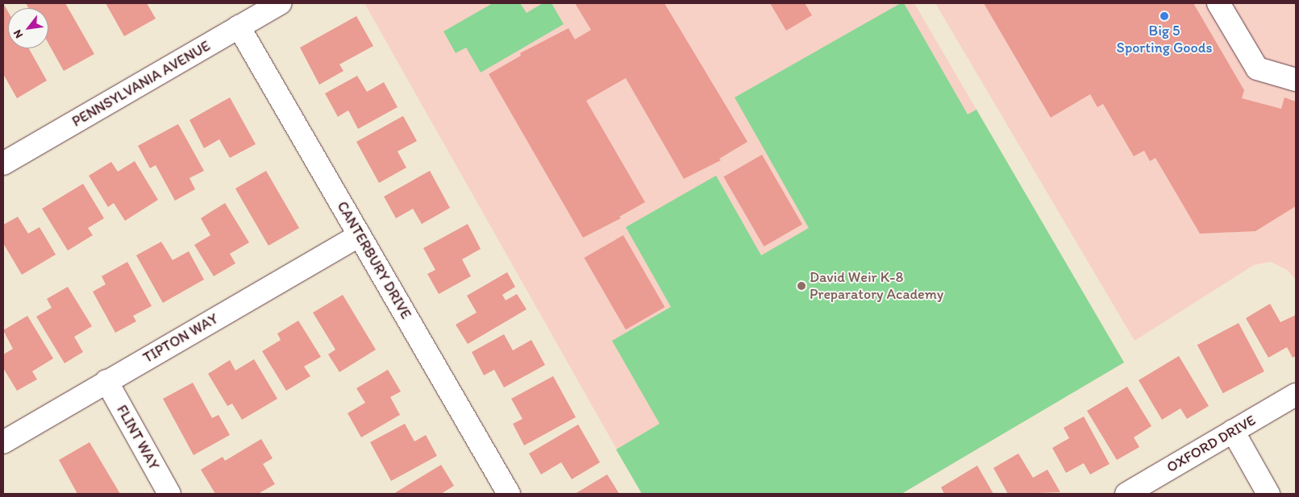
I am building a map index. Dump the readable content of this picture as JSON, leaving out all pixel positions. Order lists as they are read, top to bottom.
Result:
{
  "streets": {
    "street": [
      "PENNSYLVANIA AVENUE",
      "CANTERBURY DRIVE",
      "TIPTON WAY",
      "FLINT WAY",
      "OXFORD DRIVE"
    ]
  },
  "crossings": [
    ["PENNSYLVANIA AVENUE", "CANTERBURY DRIVE"],
    ["CANTERBURY DRIVE", "TIPTON WAY"],
    ["TIPTON WAY", "FLINT WAY"]
  ],
  "places": ["Big 5 Sporting Goods", "David Weir K-8 Preparatory Academy"],
  "north": "bottom left"
}
